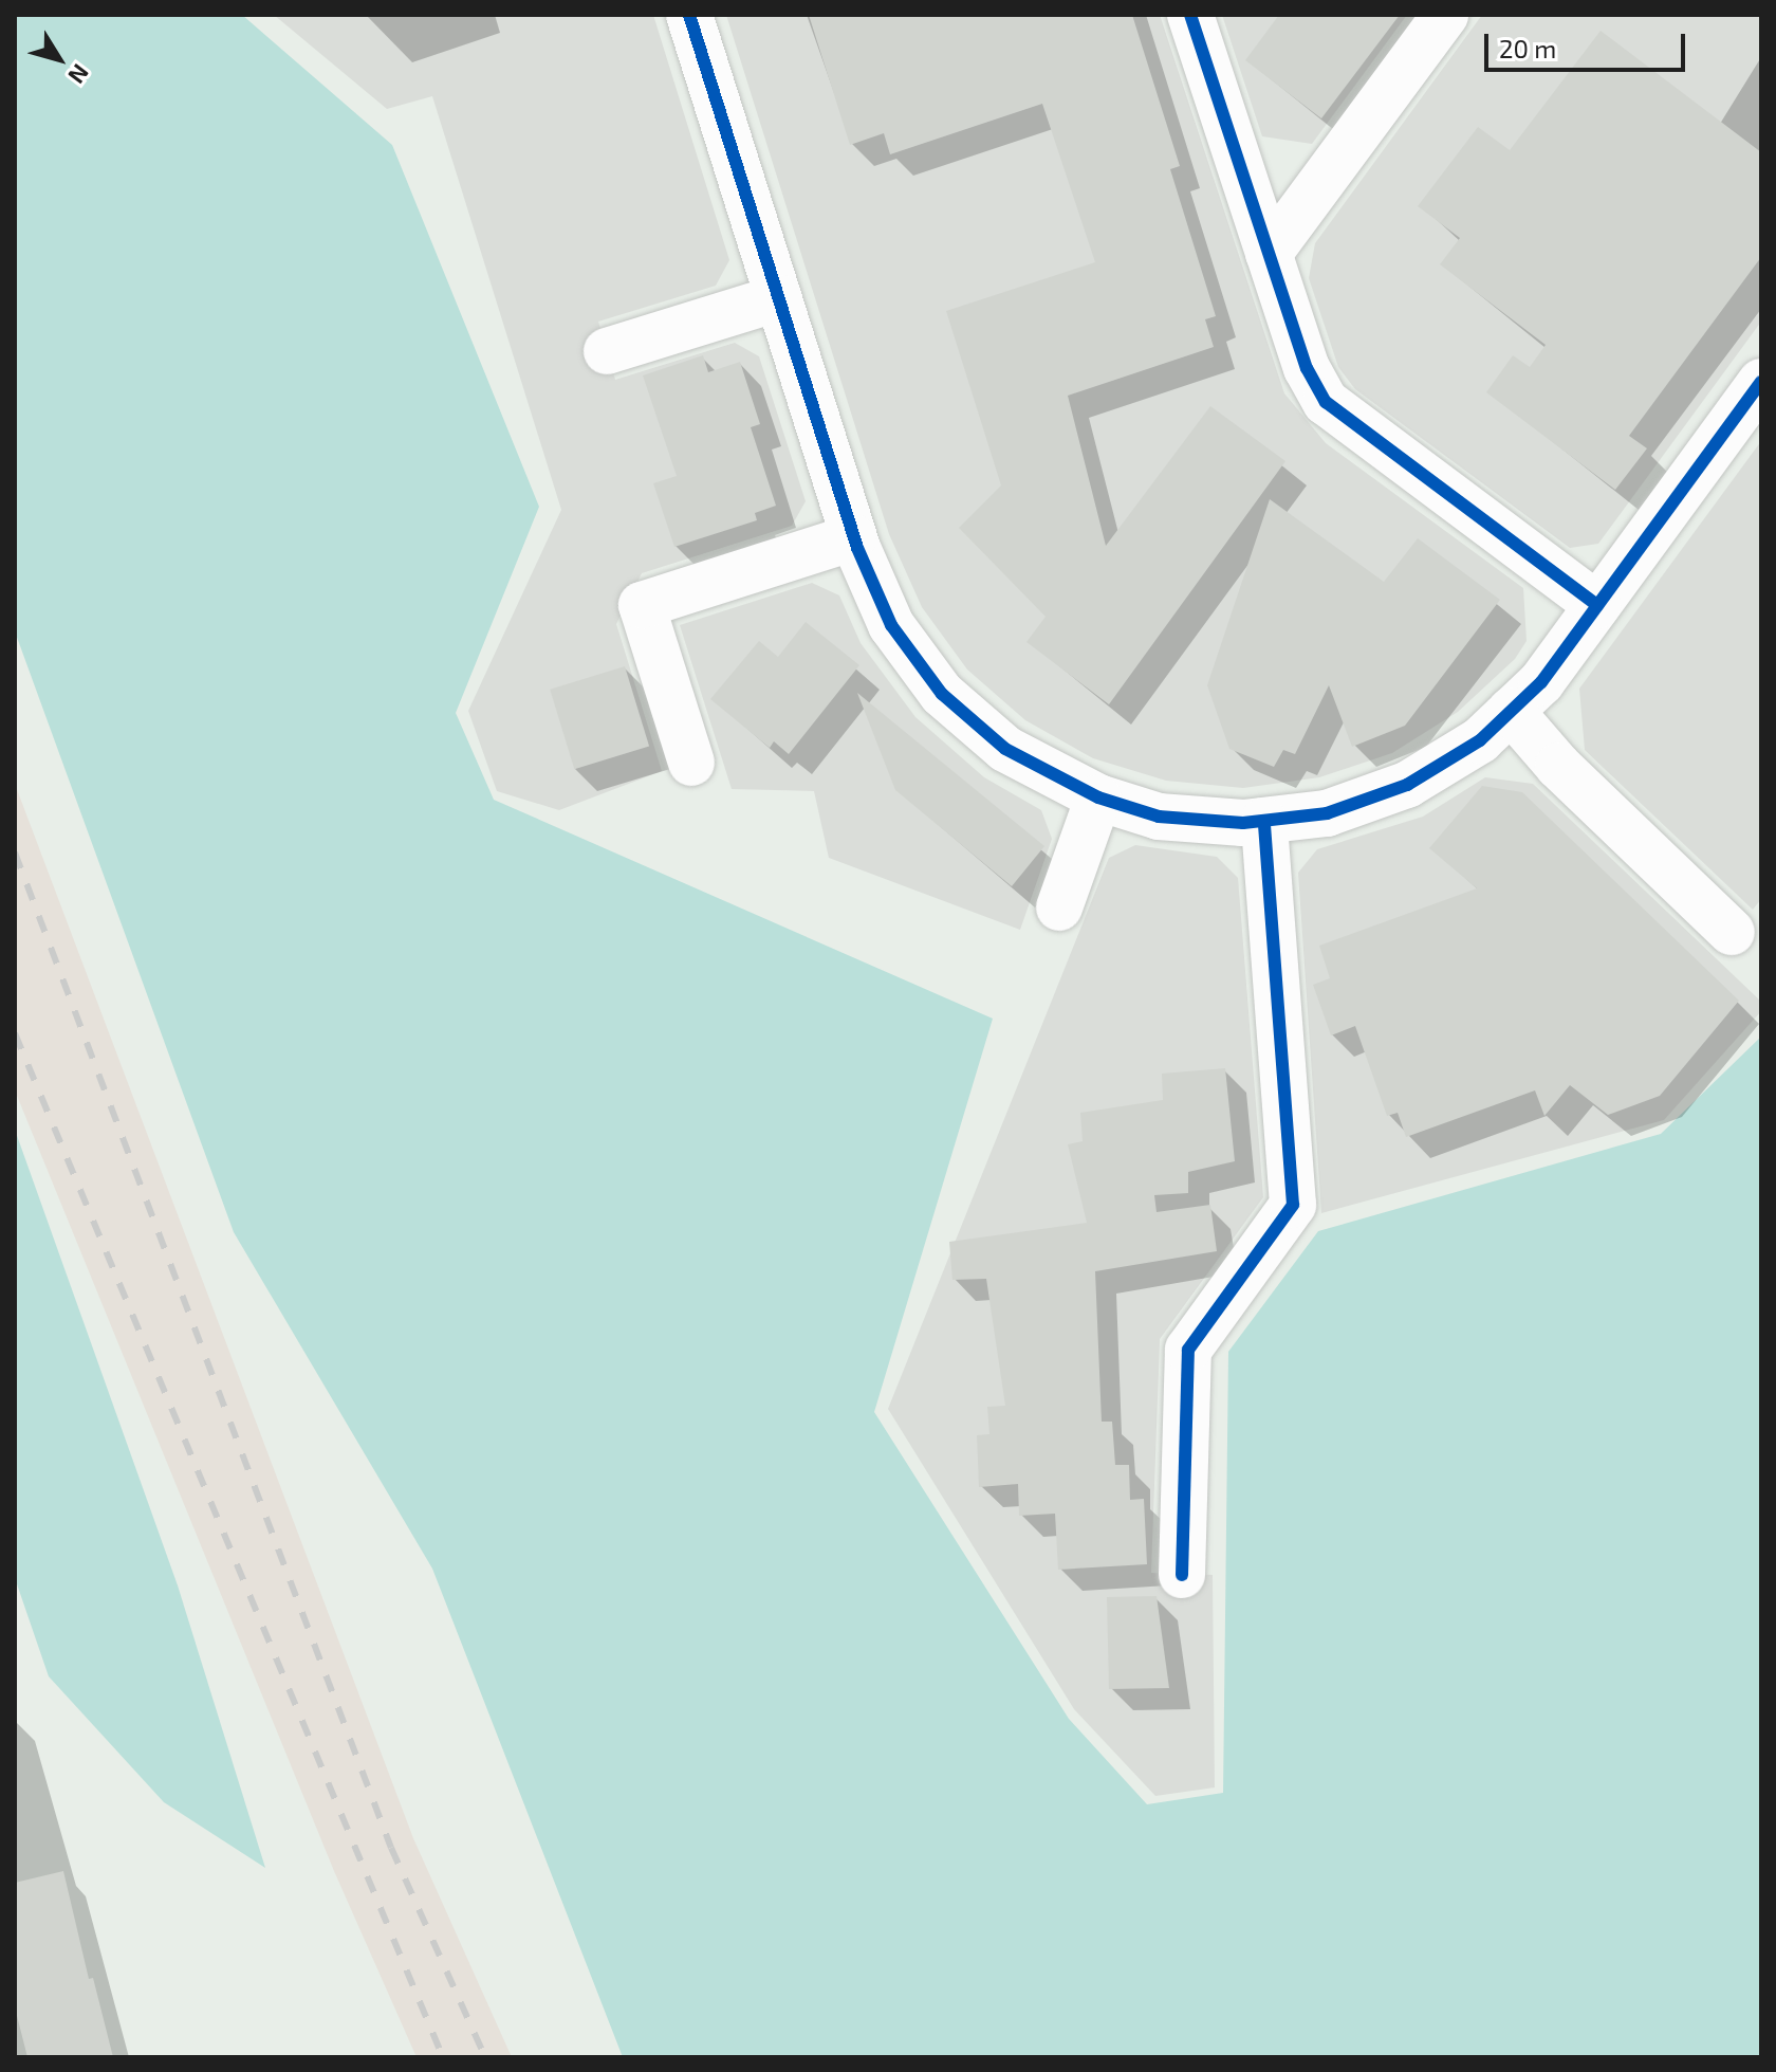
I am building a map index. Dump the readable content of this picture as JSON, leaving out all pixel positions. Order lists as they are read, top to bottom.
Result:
{
  "scale_bar": "20 m",
  "north": "bottom right"
}
